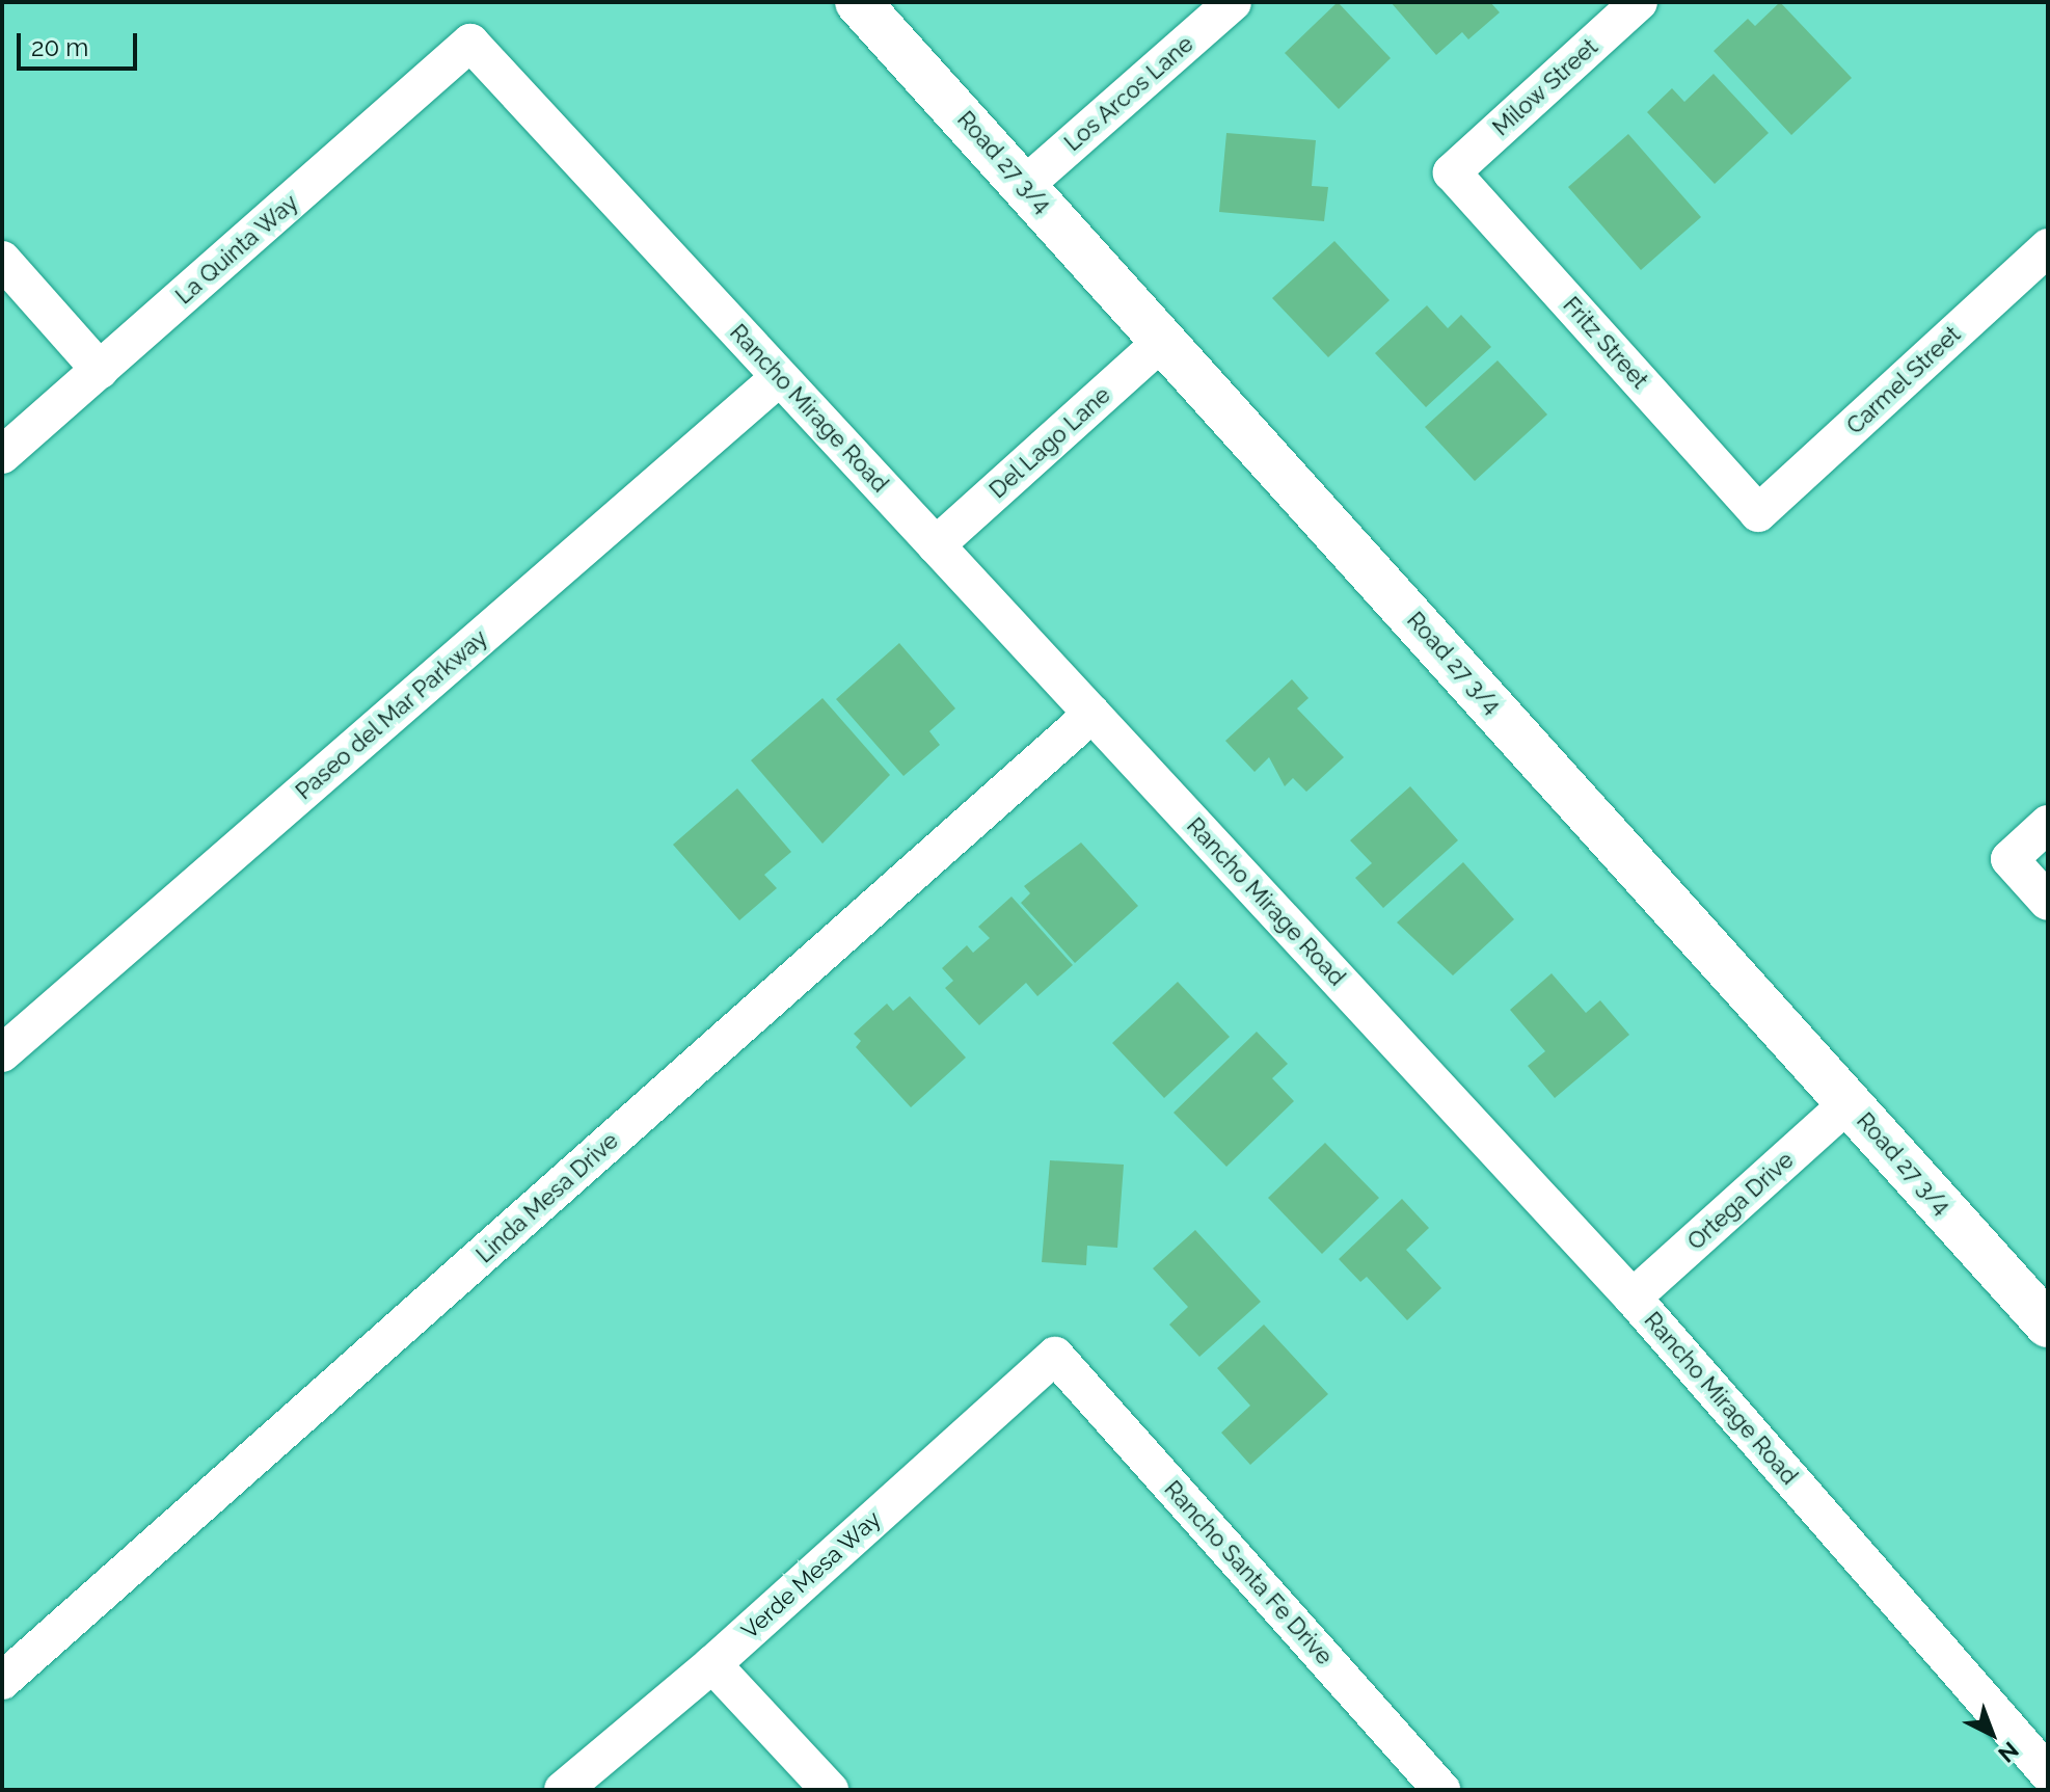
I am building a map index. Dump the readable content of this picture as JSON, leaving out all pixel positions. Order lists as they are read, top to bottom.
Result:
{
  "streets": {
    "street": [
      "Milow Street",
      "Los Arcos Lane",
      "Road 27 3/4",
      "La Quinta Way",
      "Fritz Street",
      "Carmel Street",
      "Rancho Mirage Road",
      "Del Lago Lane",
      "Paseo del Mar Parkway",
      "Linda Mesa Drive",
      "Ortega Drive",
      "Rancho Santa Fe Drive",
      "Verde Mesa Way"
    ]
  },
  "crossings": [
    ["Milow Street", "Fritz Street"],
    ["Los Arcos Lane", "Road 27 3/4"],
    ["Road 27 3/4", "Del Lago Lane"],
    ["Road 27 3/4", "Ortega Drive"],
    ["La Quinta Way", "Rancho Mirage Road"],
    ["Fritz Street", "Carmel Street"],
    ["Rancho Mirage Road", "Del Lago Lane"],
    ["Rancho Mirage Road", "Paseo del Mar Parkway"],
    ["Rancho Mirage Road", "Linda Mesa Drive"],
    ["Rancho Mirage Road", "Ortega Drive"],
    ["Rancho Santa Fe Drive", "Verde Mesa Way"]
  ],
  "scale_bar": "20 m",
  "north": "bottom right"
}
